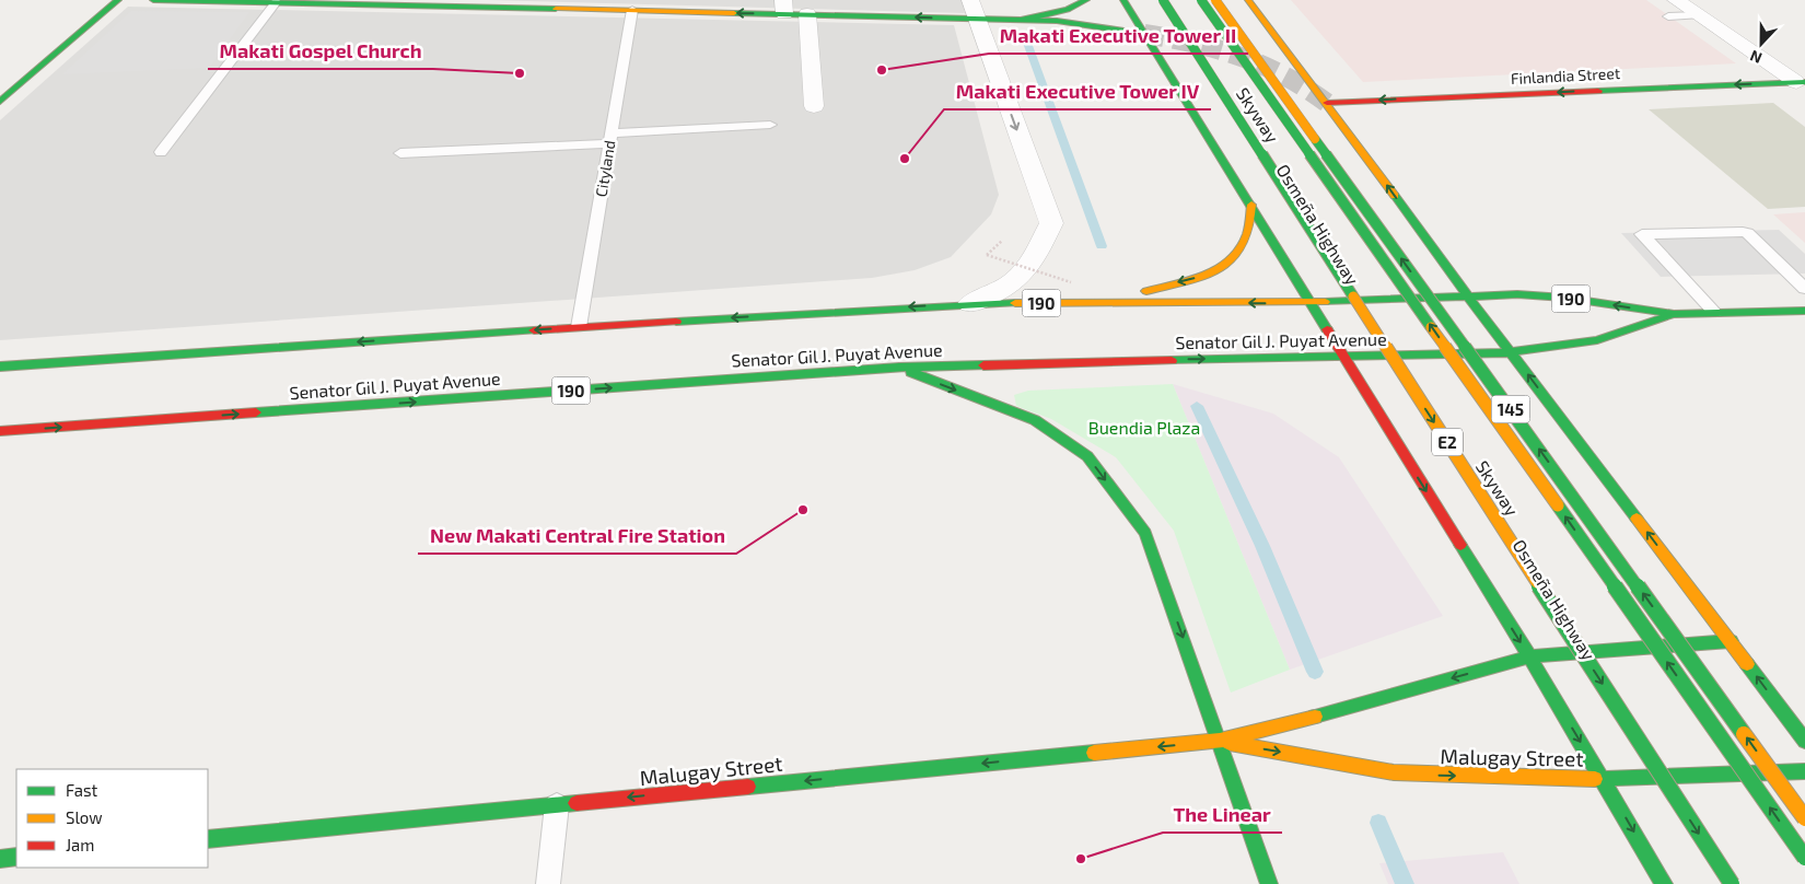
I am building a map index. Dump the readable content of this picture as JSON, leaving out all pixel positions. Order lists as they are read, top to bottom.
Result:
{
  "streets": {
    "main road": [
      "Finlandia Street",
      "Skyway",
      "Osmeña Highway",
      "190",
      "Senator Gil J. Puyat Avenue",
      "145",
      "E2",
      "Malugay Street"
    ],
    "lane": ["Cityland"]
  },
  "crossings": [
    ["Cityland", "Senator Gil J. Puyat Avenue"]
  ],
  "one_way": ["Finlandia Street"],
  "parks": ["Buendia Plaza"],
  "places": [
    "Makati Executive Tower II",
    "Makati Gospel Church",
    "Makati Executive Tower IV",
    "New Makati Central Fire Station",
    "The Linear"
  ],
  "legend": ["Fast", "Slow", "Jam"],
  "north": "bottom"
}
